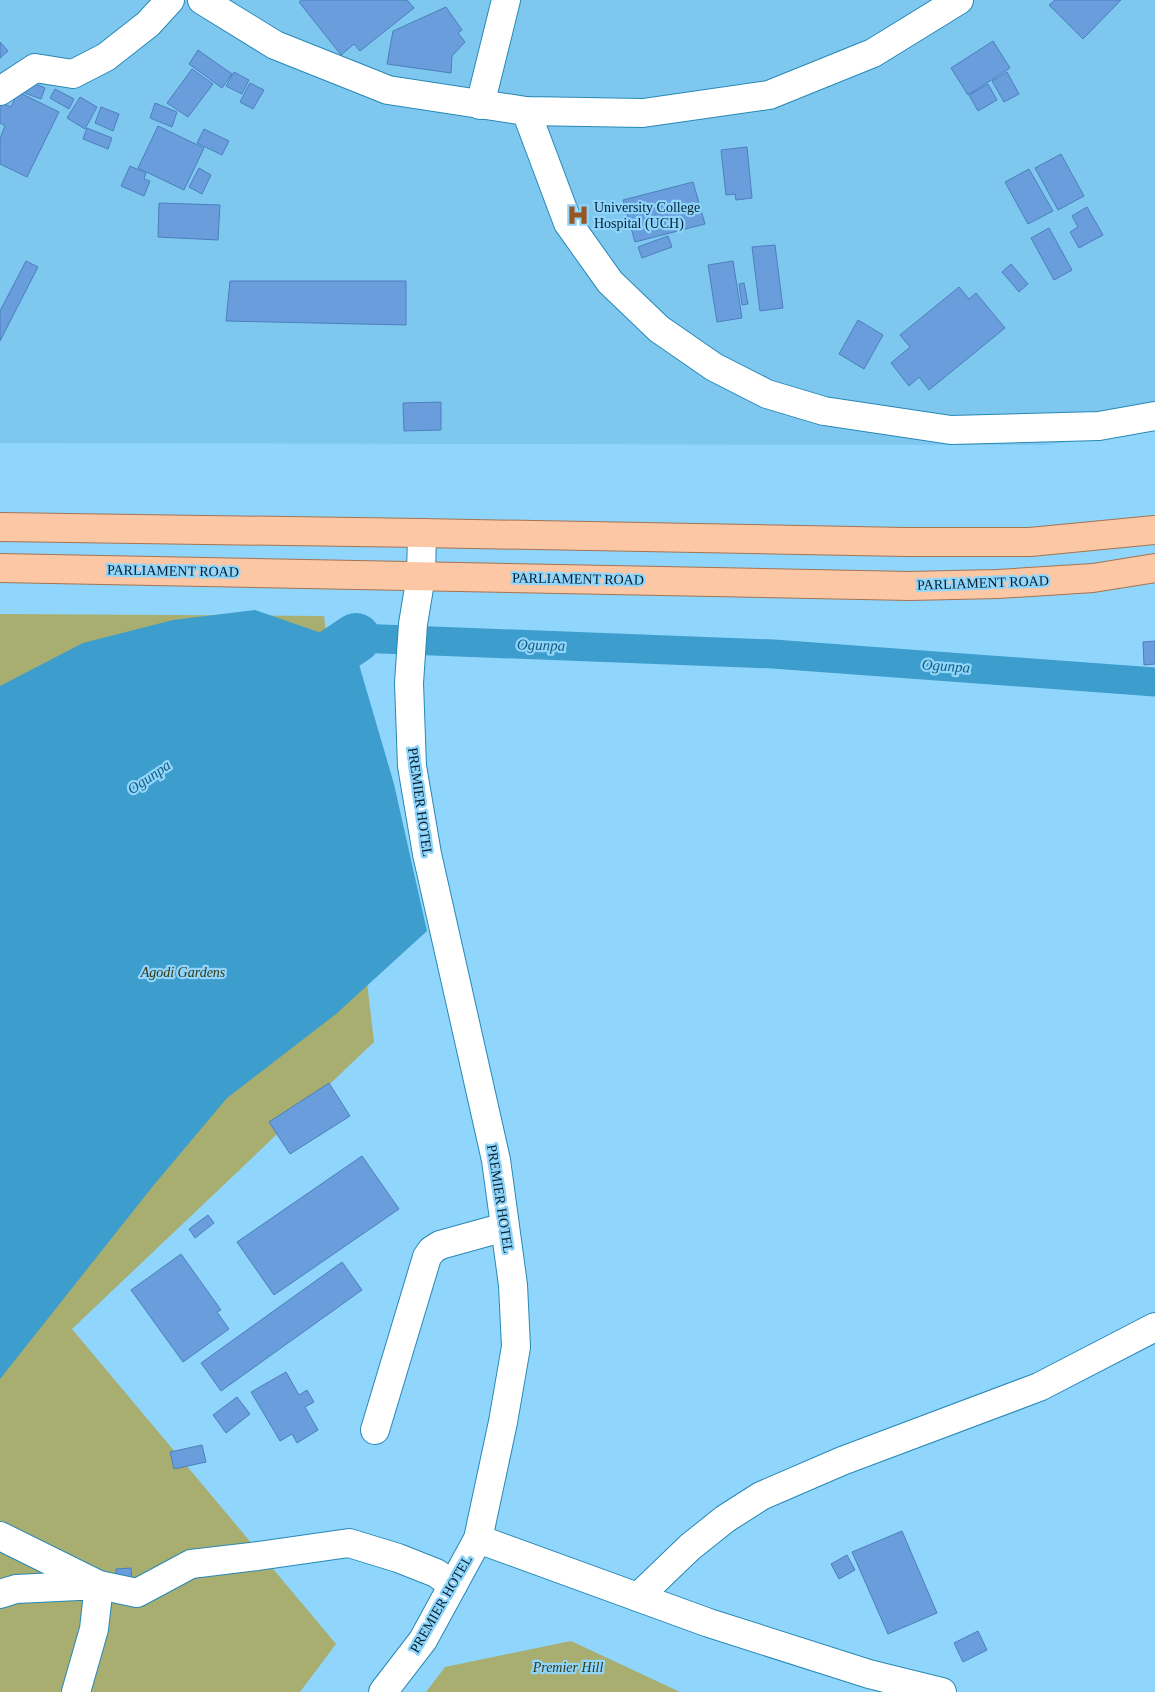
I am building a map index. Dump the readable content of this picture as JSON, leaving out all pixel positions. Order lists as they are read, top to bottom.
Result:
{
  "streets": {
    "main road": ["PARLIAMENT ROAD"],
    "street": ["PREMIER HOTEL"]
  },
  "crossings": [
    ["PARLIAMENT ROAD", "PREMIER HOTEL"]
  ],
  "water": ["Ogunpa"],
  "parks": ["Agodi Gardens", "Premier Hill"],
  "places": {
    "hospital": ["University College Hospital (UCH)"]
  }
}
